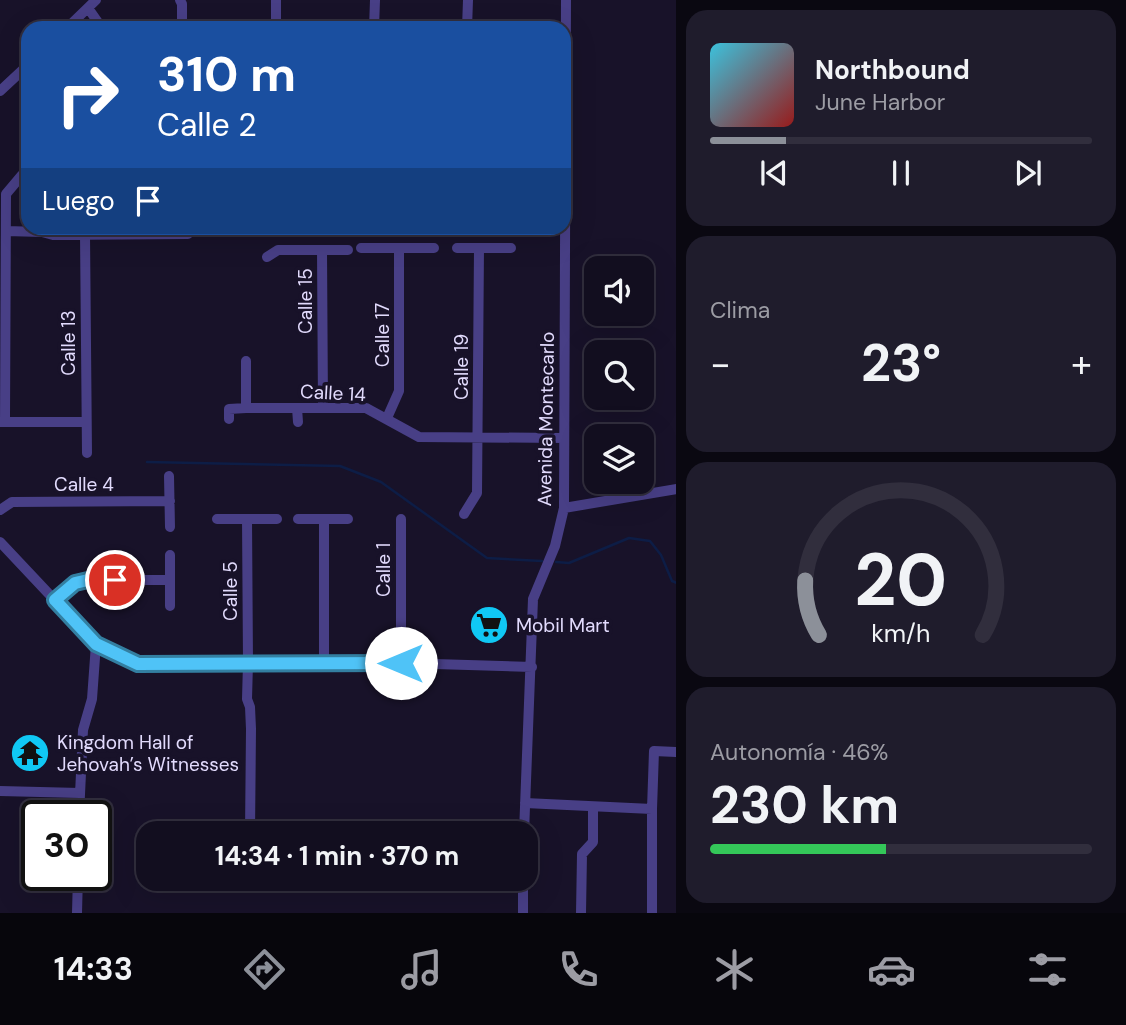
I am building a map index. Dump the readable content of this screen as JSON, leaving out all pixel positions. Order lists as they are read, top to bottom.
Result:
{
  "streets": {
    "street": [
      "Calle 15",
      "Calle 17",
      "Calle 13",
      "Calle 19",
      "Calle 14",
      "Avenida Montecarlo",
      "Calle 4",
      "Calle 1",
      "Calle 5"
    ]
  },
  "crossings": [
    ["Calle 15", "Calle 14"],
    ["Calle 17", "Calle 14"],
    ["Calle 19", "Calle 14"],
    ["Calle 14", "Avenida Montecarlo"]
  ],
  "places": {
    "supermarket": ["Mobil Mart"],
    "temple": ["Kingdom Hall of Jehovah’s Witnesses"]
  },
  "page": {
    "turn": ["310 m", "Calle 2"],
    "song": ["Northbound", "June Harbor"],
    "then": "Luego",
    "tile": [
      "Clima",
      ["Autonomía · 46%", "230 km"]
    ],
    "heat": ["−", "23°", "+"],
    "limit": "30",
    "trip": "14:34 · 1 min · 370 m",
    "tabs": "14:33",
    "gauge": ["20", "km/h"]
  }
}
